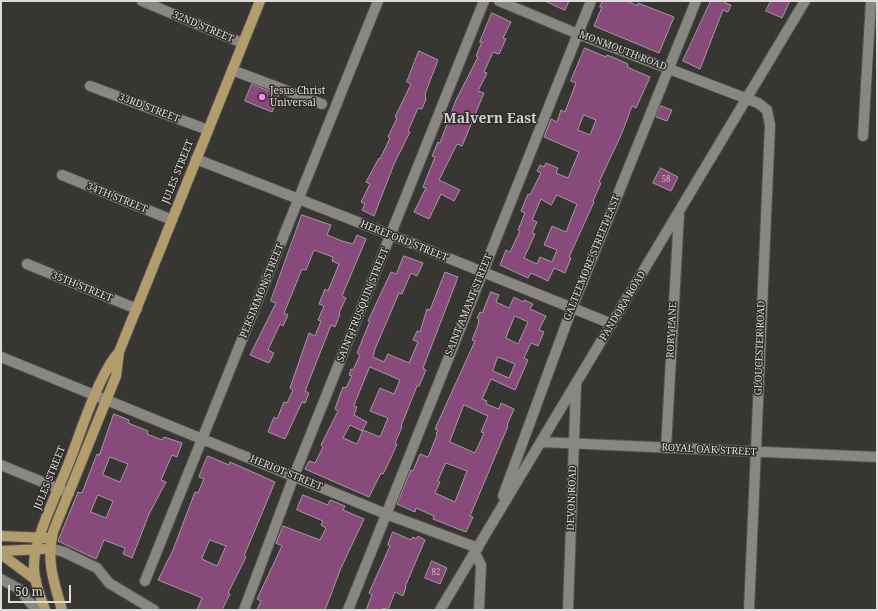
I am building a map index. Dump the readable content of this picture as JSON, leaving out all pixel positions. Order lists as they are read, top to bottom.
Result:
{
  "streets": {
    "main road": ["JULES STREET"],
    "street": [
      "32ND STREET",
      "MONMOUTH ROAD",
      "33RD STREET",
      "34TH STREET",
      "HEREFORD STREET",
      "GALTEEMORE STREET EAST",
      "35TH STREET",
      "PERSIMMON STREET",
      "SAINT FRUSQUIN STREET",
      "SAINT AMANT STREET",
      "PANDORA ROAD",
      "RORY LANE",
      "GLOUCESTER ROAD",
      "ROYAL OAK STREET",
      "HERIOT STREET",
      "DEVON ROAD"
    ]
  },
  "crossings": [
    ["32ND STREET", "JULES STREET"],
    ["MONMOUTH ROAD", "GALTEEMORE STREET EAST"],
    ["MONMOUTH ROAD", "SAINT AMANT STREET"],
    ["MONMOUTH ROAD", "PANDORA ROAD"],
    ["MONMOUTH ROAD", "GLOUCESTER ROAD"],
    ["33RD STREET", "JULES STREET"],
    ["JULES STREET", "34TH STREET"],
    ["JULES STREET", "HEREFORD STREET"],
    ["JULES STREET", "35TH STREET"],
    ["JULES STREET", "HERIOT STREET"],
    ["HEREFORD STREET", "GALTEEMORE STREET EAST"],
    ["HEREFORD STREET", "PERSIMMON STREET"],
    ["HEREFORD STREET", "SAINT FRUSQUIN STREET"],
    ["HEREFORD STREET", "SAINT AMANT STREET"],
    ["HEREFORD STREET", "PANDORA ROAD"],
    ["GALTEEMORE STREET EAST", "PANDORA ROAD"],
    ["PERSIMMON STREET", "HERIOT STREET"],
    ["SAINT FRUSQUIN STREET", "HERIOT STREET"],
    ["SAINT AMANT STREET", "HERIOT STREET"],
    ["PANDORA ROAD", "RORY LANE"],
    ["PANDORA ROAD", "GLOUCESTER ROAD"],
    ["PANDORA ROAD", "ROYAL OAK STREET"],
    ["PANDORA ROAD", "HERIOT STREET"],
    ["PANDORA ROAD", "DEVON ROAD"],
    ["RORY LANE", "ROYAL OAK STREET"],
    ["GLOUCESTER ROAD", "ROYAL OAK STREET"],
    ["ROYAL OAK STREET", "DEVON ROAD"]
  ],
  "districts": ["Malvern East"],
  "places": ["Jesus Christ Universal"],
  "house_numbers": ["58", "82"],
  "scale_bar": "50 m"
}
